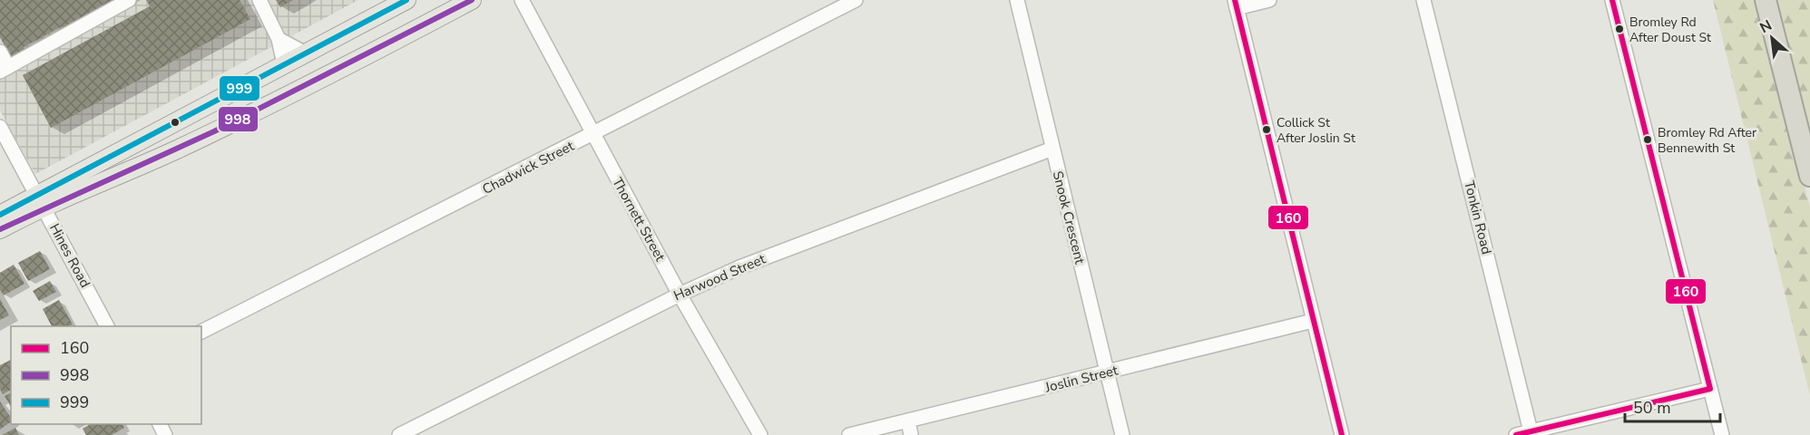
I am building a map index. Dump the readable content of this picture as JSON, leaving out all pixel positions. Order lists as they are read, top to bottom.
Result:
{
  "streets": {
    "street": [
      "Chadwick Street",
      "Snook Crescent",
      "Tonkin Road",
      "Thornett Street",
      "Hines Road",
      "Harwood Street",
      "Joslin Street"
    ]
  },
  "crossings": [
    ["Chadwick Street", "Thornett Street"],
    ["Snook Crescent", "Harwood Street"],
    ["Snook Crescent", "Joslin Street"],
    ["Thornett Street", "Harwood Street"]
  ],
  "places": ["Bromley Rd After Doust St", "Collick St After Joslin St", "Bromley Rd After Bennewith St"],
  "lines": ["transit line 160", "transit line 998", "transit line 999"],
  "legend": ["160", "998", "999"],
  "scale_bar": "50 m",
  "north": "top left"
}
